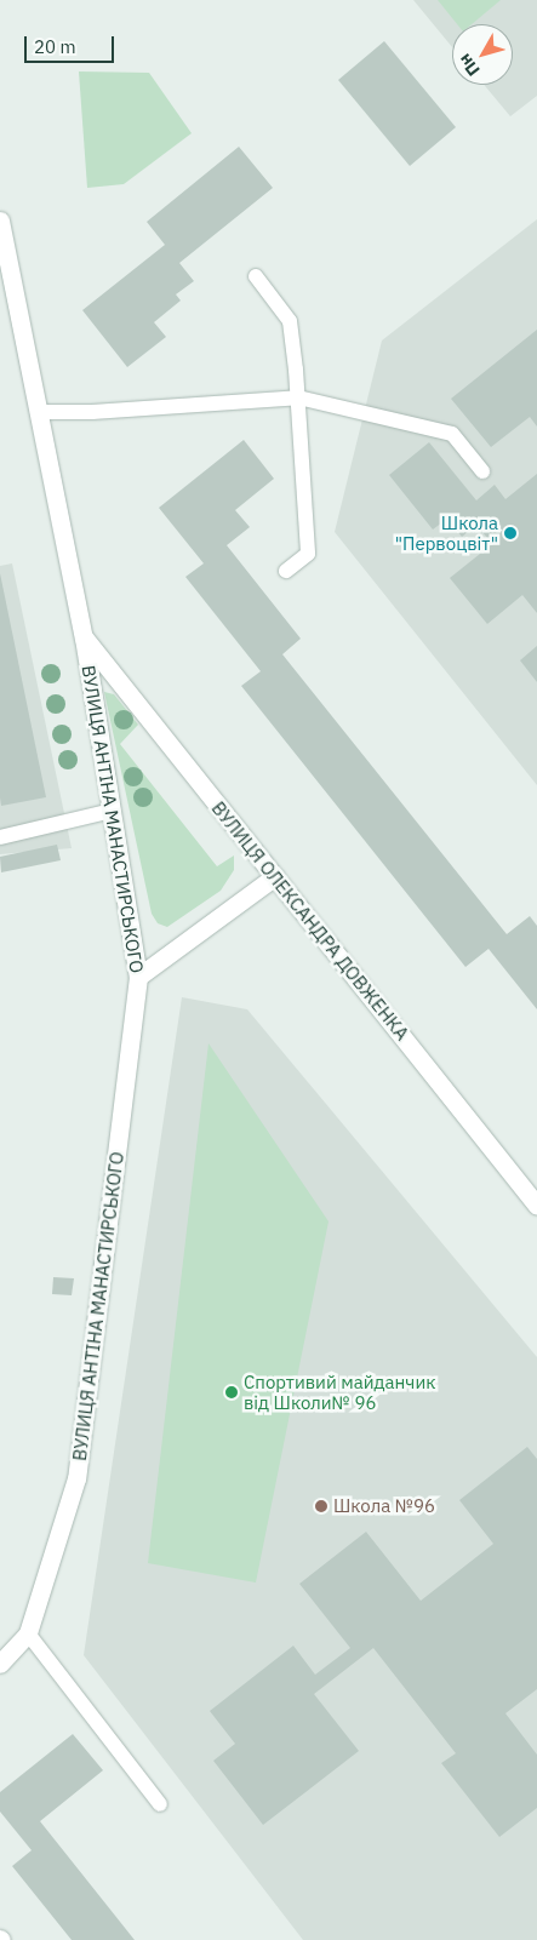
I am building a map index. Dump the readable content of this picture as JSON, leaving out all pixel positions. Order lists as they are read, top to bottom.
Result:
{
  "streets": {
    "street": ["ВУЛИЦЯ АНТІНА МАНАСТИРСЬКОГО", "ВУЛИЦЯ ОЛЕКСАНДРА ДОВЖЕНКА"]
  },
  "crossings": [
    ["ВУЛИЦЯ АНТІНА МАНАСТИРСЬКОГО", "ВУЛИЦЯ ОЛЕКСАНДРА ДОВЖЕНКА"]
  ],
  "places": ["Школа \"Первоцвіт\"", "Спортивий майданчик від Школи№ 96", "Школа №96"],
  "scale_bar": "20 m",
  "north": "bottom left"
}
